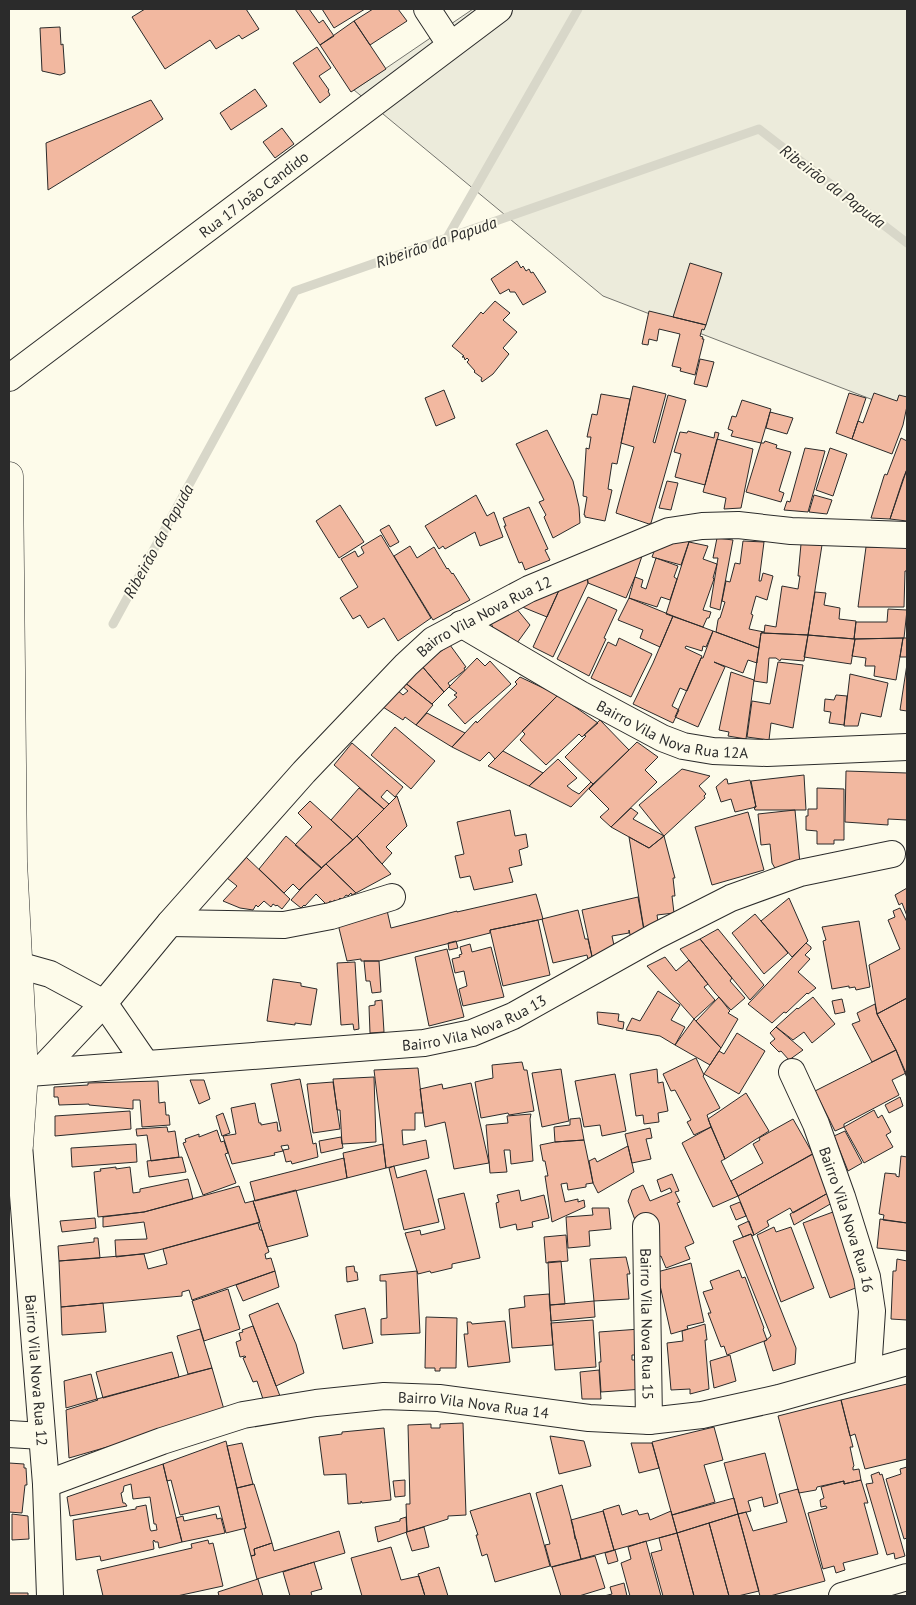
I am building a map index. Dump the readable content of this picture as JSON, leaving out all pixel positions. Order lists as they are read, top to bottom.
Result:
{
  "streets": {
    "street": [
      "Rua 17 João Candido",
      "Bairro Vila Nova Rua 12",
      "Bairro Vila Nova Rua 12A",
      "Bairro Vila Nova Rua 13",
      "Bairro Vila Nova Rua 16",
      "Bairro Vila Nova Rua 15",
      "Bairro Vila Nova Rua 14"
    ]
  },
  "crossings": [
    ["Bairro Vila Nova Rua 12", "Bairro Vila Nova Rua 12A"],
    ["Bairro Vila Nova Rua 12", "Bairro Vila Nova Rua 13"],
    ["Bairro Vila Nova Rua 12", "Bairro Vila Nova Rua 14"],
    ["Bairro Vila Nova Rua 16", "Bairro Vila Nova Rua 14"],
    ["Bairro Vila Nova Rua 15", "Bairro Vila Nova Rua 14"]
  ],
  "water": ["Ribeirão da Papuda"]
}
